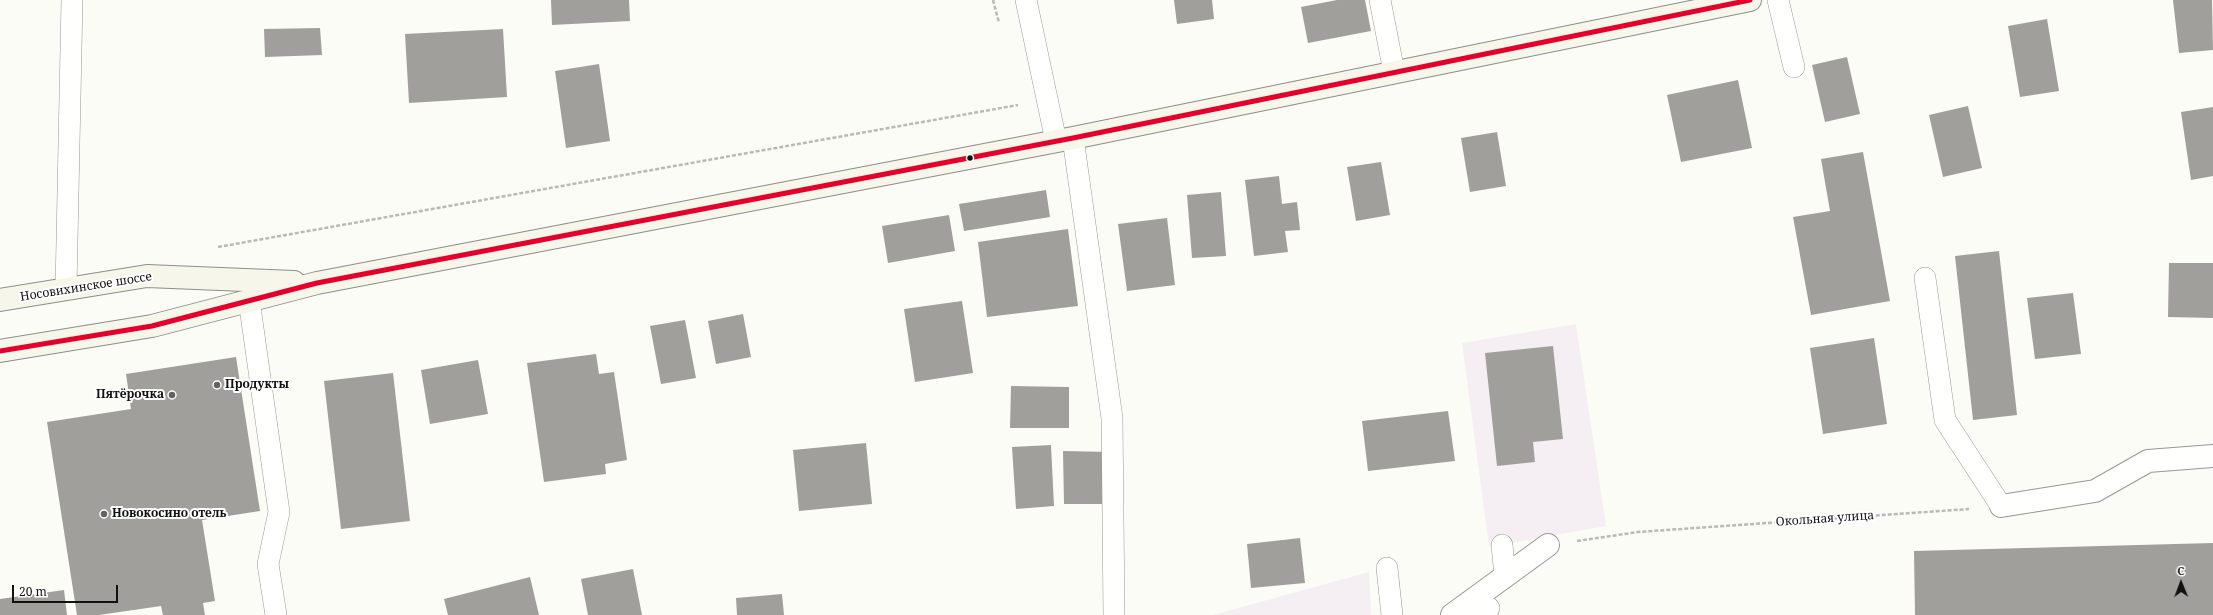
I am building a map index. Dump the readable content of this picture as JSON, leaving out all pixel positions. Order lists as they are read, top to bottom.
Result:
{
  "streets": {
    "main road": ["Носовихинское шоссе"],
    "path": ["Окольная улица"]
  },
  "places": ["Продукты", "Пятёрочка", "Новокосино отель"],
  "scale_bar": "20 m",
  "north": "top"
}
